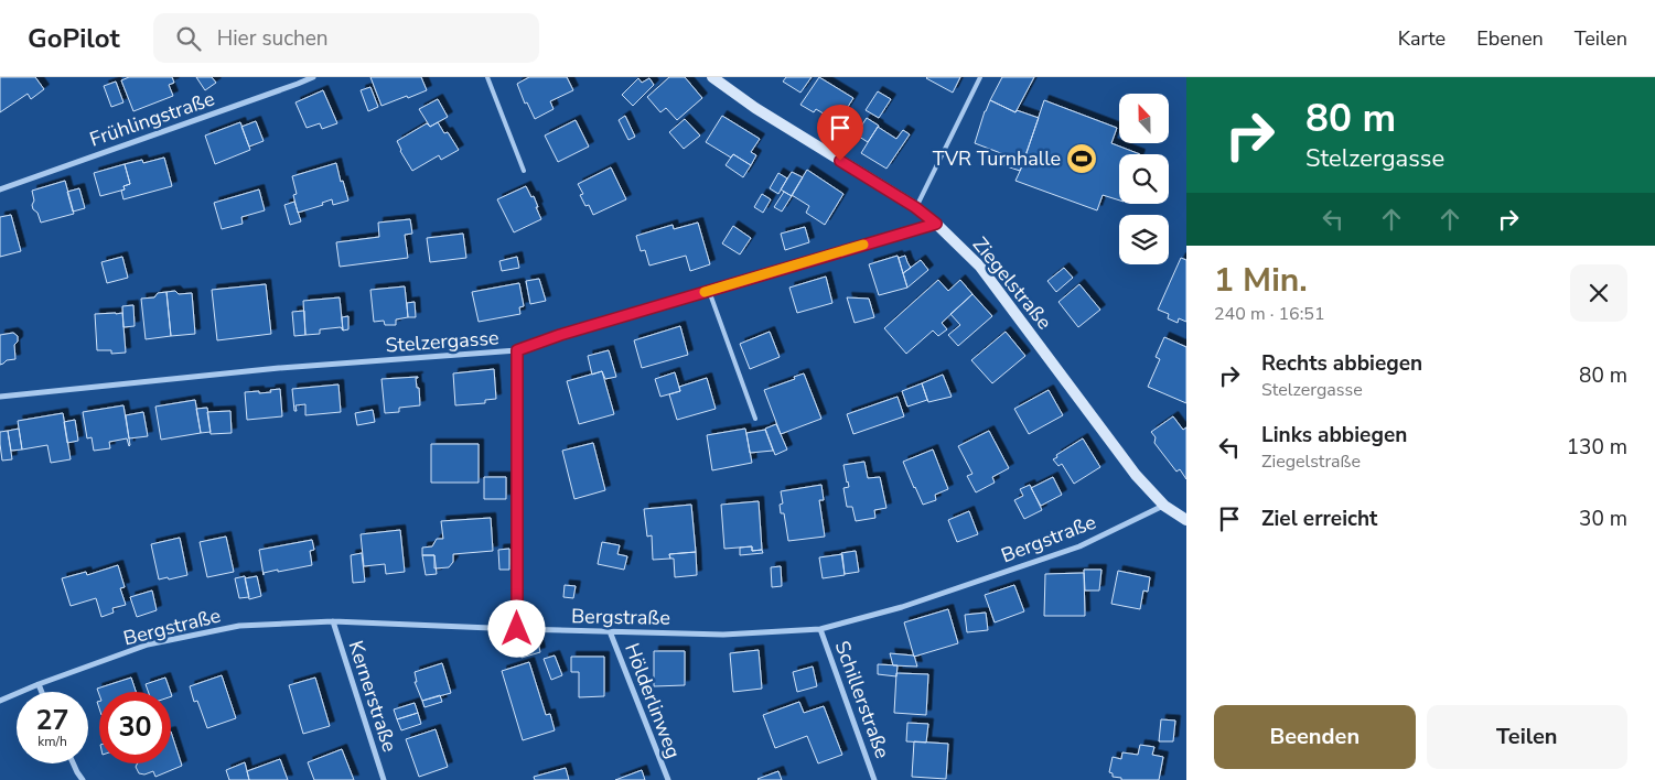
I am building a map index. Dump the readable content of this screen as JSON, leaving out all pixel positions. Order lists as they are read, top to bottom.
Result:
{
  "streets": {
    "street": [
      "Frühlingstraße",
      "Ziegelstraße",
      "Stelzergasse",
      "Bergstraße",
      "Kernerstraße",
      "Schillerstraße",
      "Hölderlinweg"
    ]
  },
  "crossings": [
    ["Ziegelstraße", "Stelzergasse"],
    ["Ziegelstraße", "Bergstraße"],
    ["Bergstraße", "Kernerstraße"],
    ["Bergstraße", "Schillerstraße"],
    ["Bergstraße", "Hölderlinweg"]
  ],
  "places": {
    "sports": ["TVR Turnhalle"]
  },
  "north": "top",
  "page": {
    "header": "GoPilot",
    "search": "Hier suchen",
    "nav": ["Karte", "Ebenen", "Teilen"],
    "turn": ["80 m", "Stelzergasse"],
    "heading": ["1 Min.", "240 m · 16:51"],
    "list": [
      {
        "name": "Rechts abbiegen",
        "note": "Stelzergasse",
        "value": "80 m"
      },
      {
        "name": "Links abbiegen",
        "note": "Ziegelstraße",
        "value": "130 m"
      },
      {
        "name": "Ziel erreicht",
        "value": "30 m"
      }
    ],
    "speed": "27 km/h",
    "limit": "30",
    "buttons": ["Beenden", "Teilen"]
  }
}
